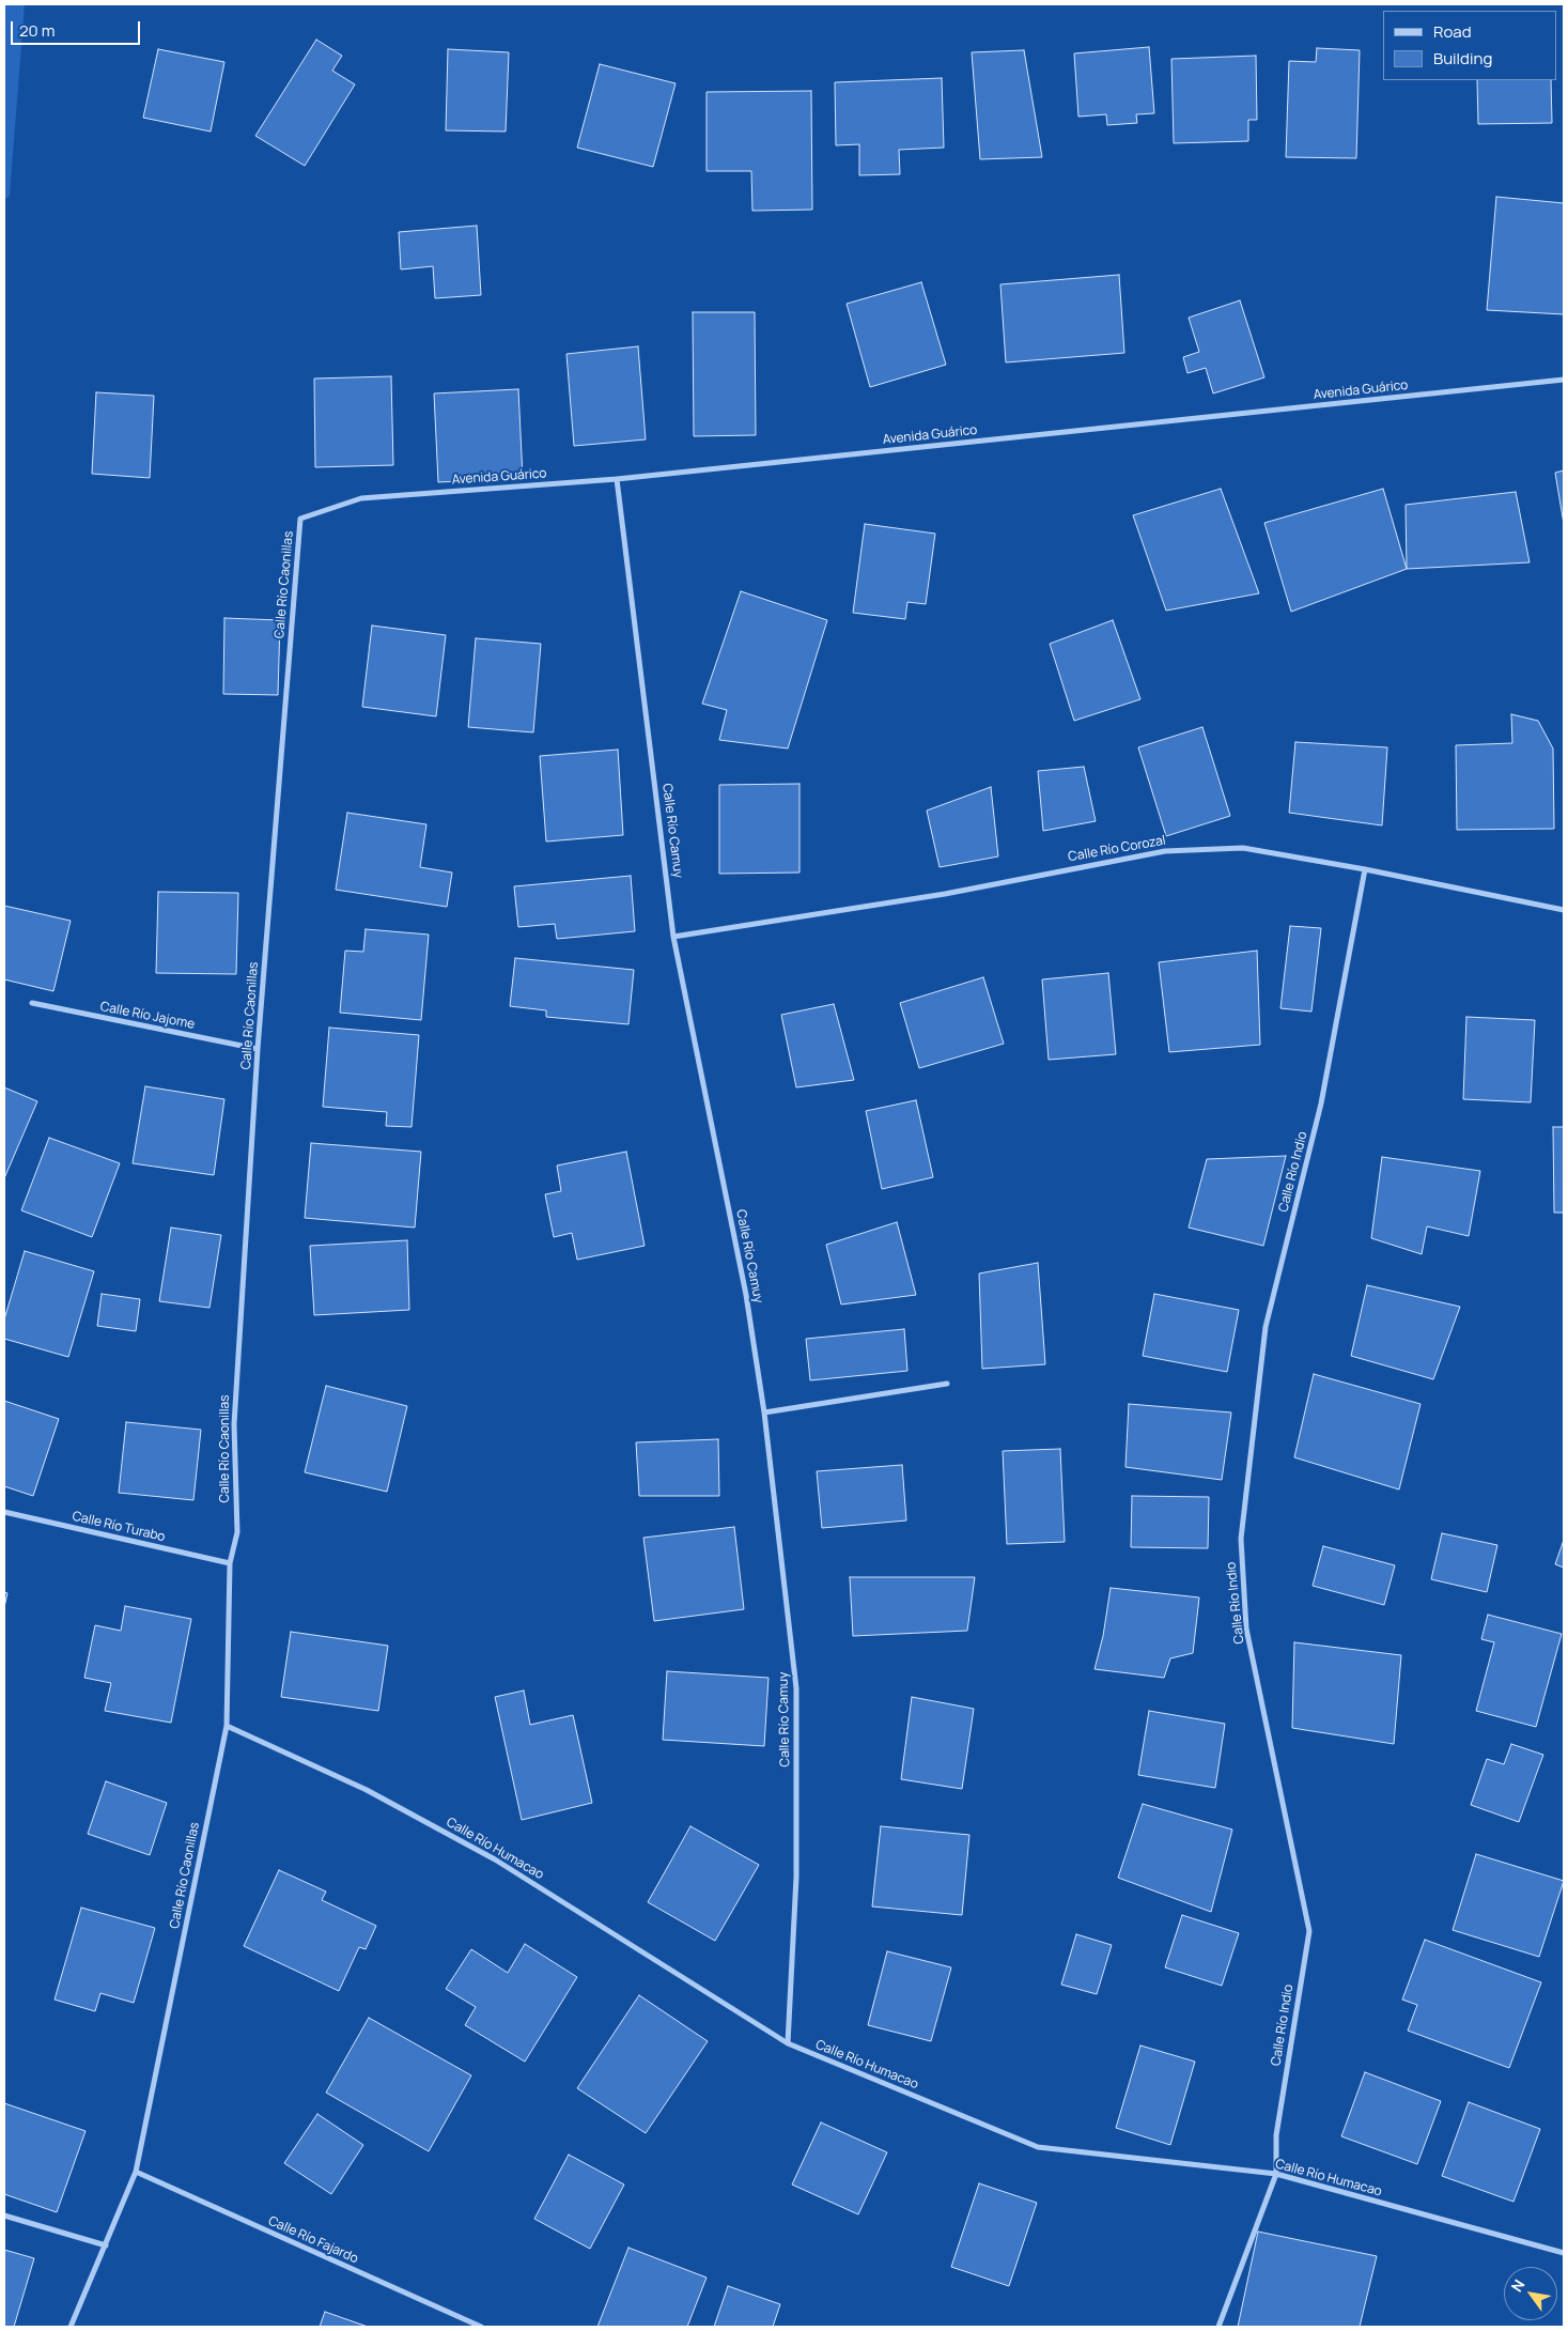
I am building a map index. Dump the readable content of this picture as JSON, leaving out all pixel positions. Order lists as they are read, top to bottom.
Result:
{
  "streets": {
    "street": [
      "Avenida Guárico",
      "Calle Río Caonillas",
      "Calle Río Camuy",
      "Calle Río Corozal",
      "Calle Río Jajome",
      "Calle Río Indio",
      "Calle Río Turabo",
      "Calle Río Humacao",
      "Calle Río Fajardo"
    ]
  },
  "crossings": [
    ["Avenida Guárico", "Calle Río Caonillas"],
    ["Avenida Guárico", "Calle Río Camuy"],
    ["Calle Río Caonillas", "Calle Río Jajome"],
    ["Calle Río Caonillas", "Calle Río Turabo"],
    ["Calle Río Caonillas", "Calle Río Humacao"],
    ["Calle Río Caonillas", "Calle Río Fajardo"],
    ["Calle Río Camuy", "Calle Río Corozal"],
    ["Calle Río Camuy", "Calle Río Humacao"],
    ["Calle Río Corozal", "Calle Río Indio"],
    ["Calle Río Indio", "Calle Río Humacao"]
  ],
  "legend": ["Road", "Building"],
  "scale_bar": "20 m",
  "north": "top left"
}
